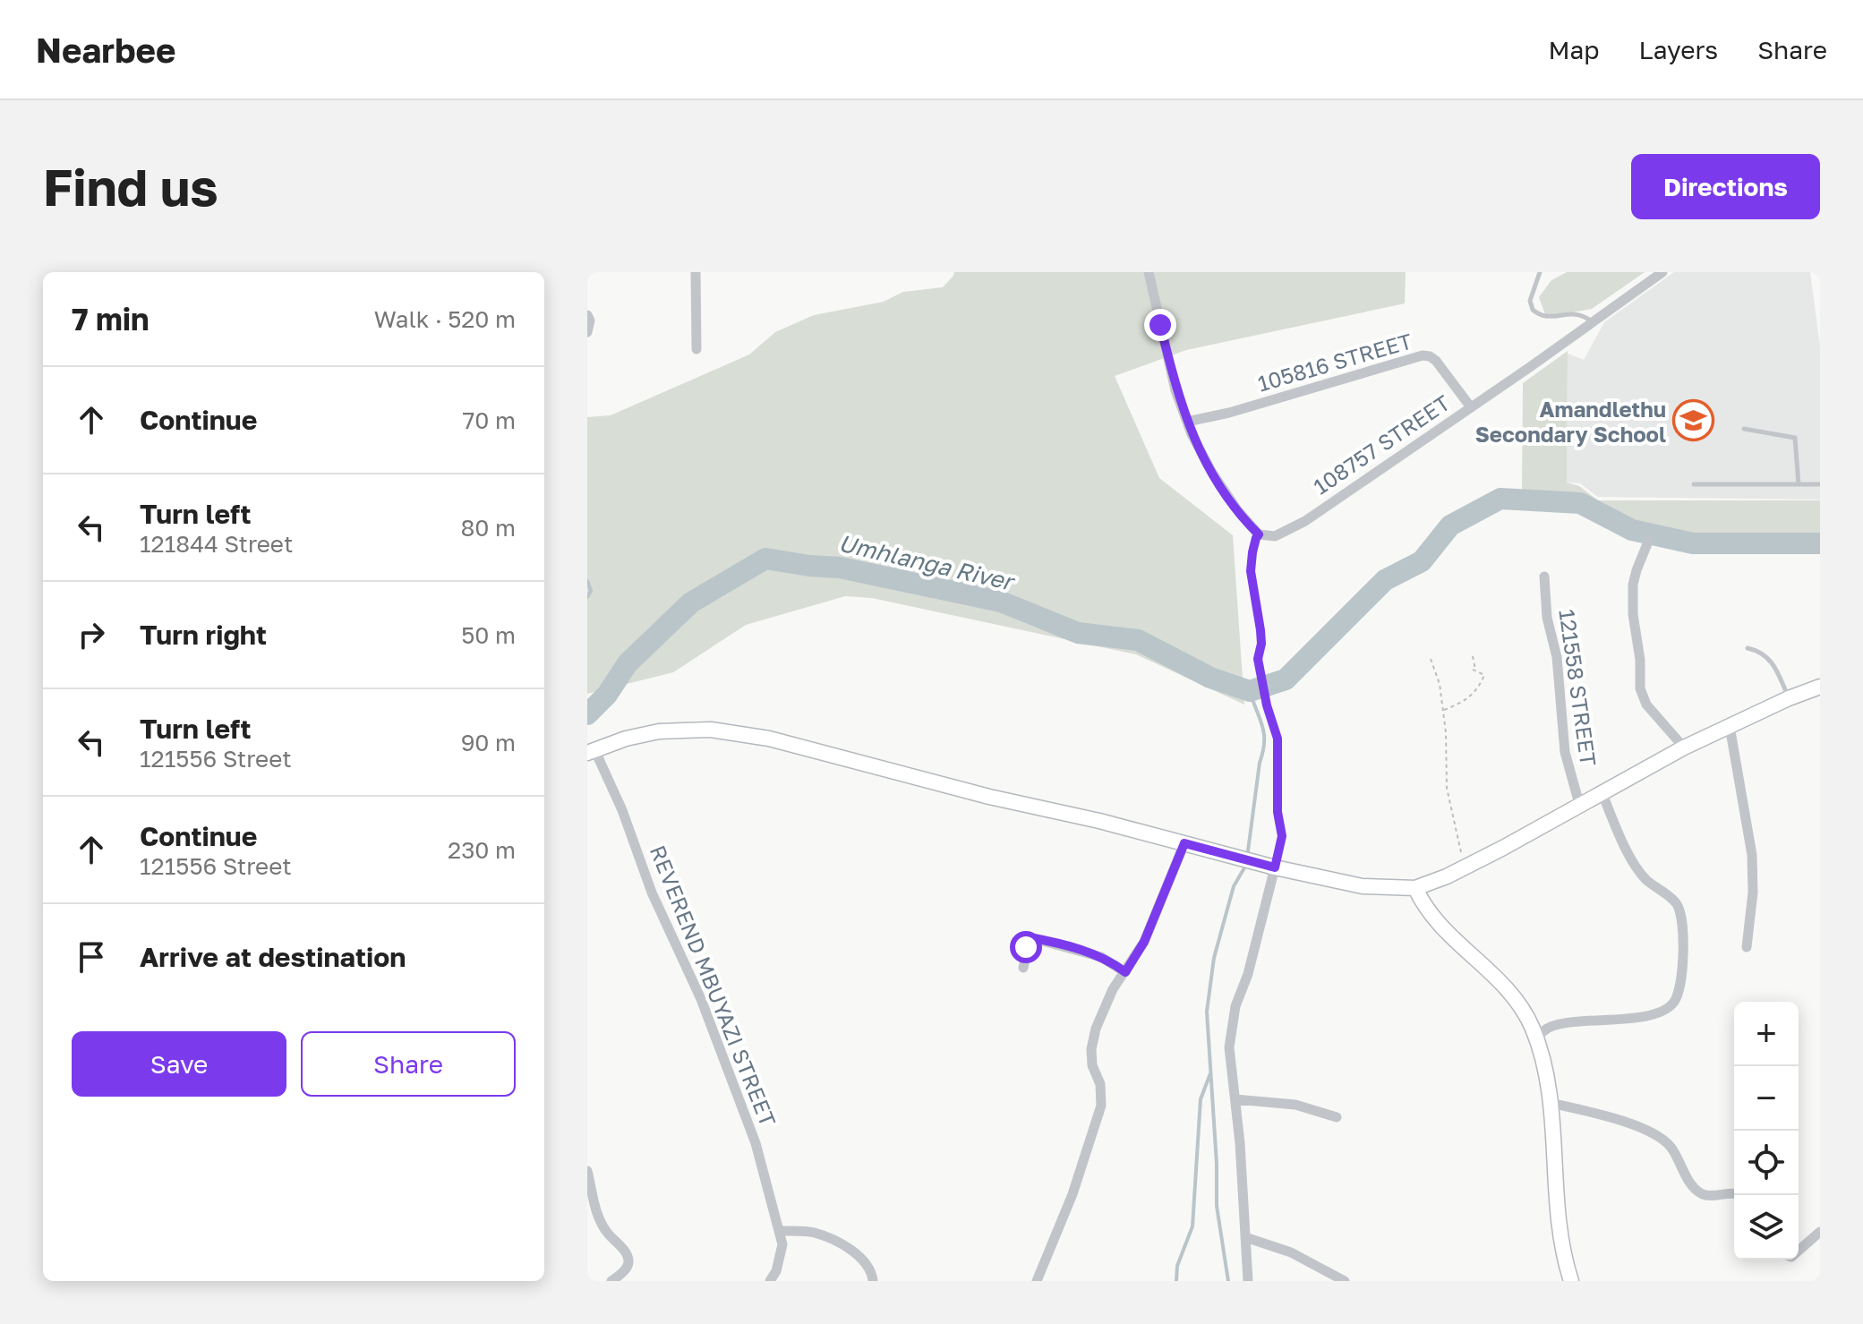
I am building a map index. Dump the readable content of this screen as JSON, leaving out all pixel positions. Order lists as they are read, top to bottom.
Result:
{
  "streets": {
    "street": [
      "105816 STREET",
      "108757 STREET",
      "121558 STREET",
      "REVEREND MBUYAZI STREET"
    ]
  },
  "crossings": [
    ["105816 STREET", "108757 STREET"]
  ],
  "water": ["Umhlanga River"],
  "places": {
    "school or university": ["Amandlethu Secondary School"]
  },
  "page": {
    "header": "Nearbee",
    "nav": ["Map", "Layers", "Share"],
    "buttons": [
      "Directions",
      ["Save", "Share"]
    ],
    "title": "Find us",
    "heading": ["7 min", "Walk · 520 m"],
    "list": [
      ["Continue", "70 m"],
      ["Turn left", "121844 Street", "80 m"],
      ["Turn right", "50 m"],
      ["Turn left", "121556 Street", "90 m"],
      ["Continue", "121556 Street", "230 m"],
      "Arrive at destination"
    ],
    "map_buttons": ["+", "−"]
  }
}
